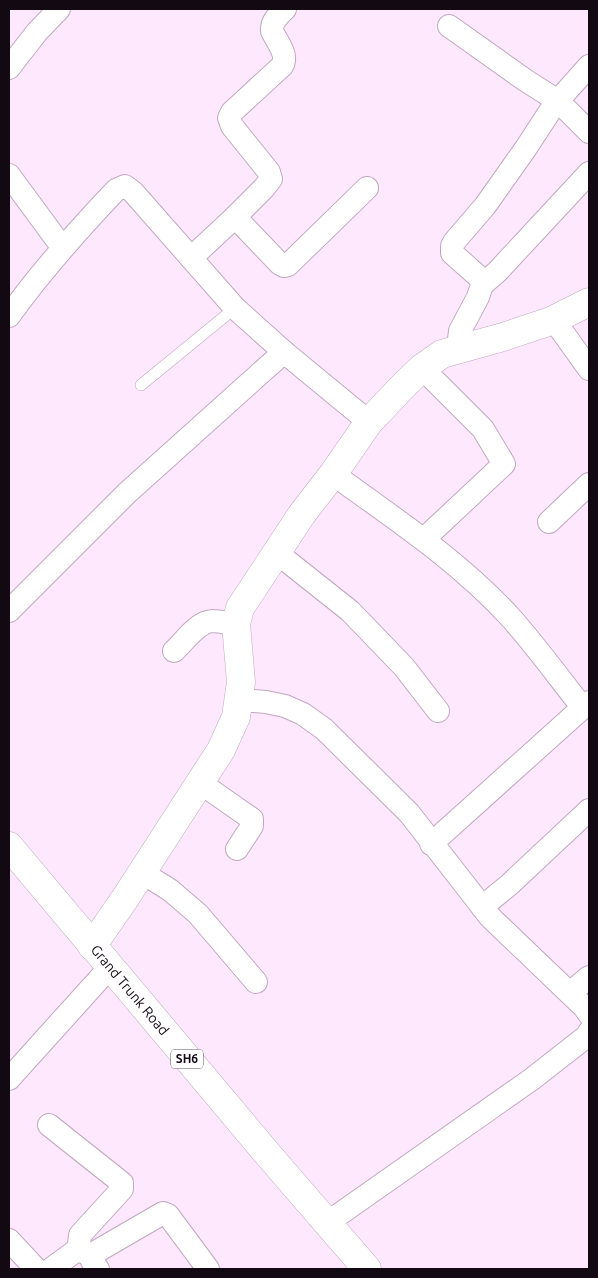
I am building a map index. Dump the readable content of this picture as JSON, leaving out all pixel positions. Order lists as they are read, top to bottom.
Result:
{
  "streets": {
    "street": ["Grand Trunk Road", "SH6"]
  }
}
